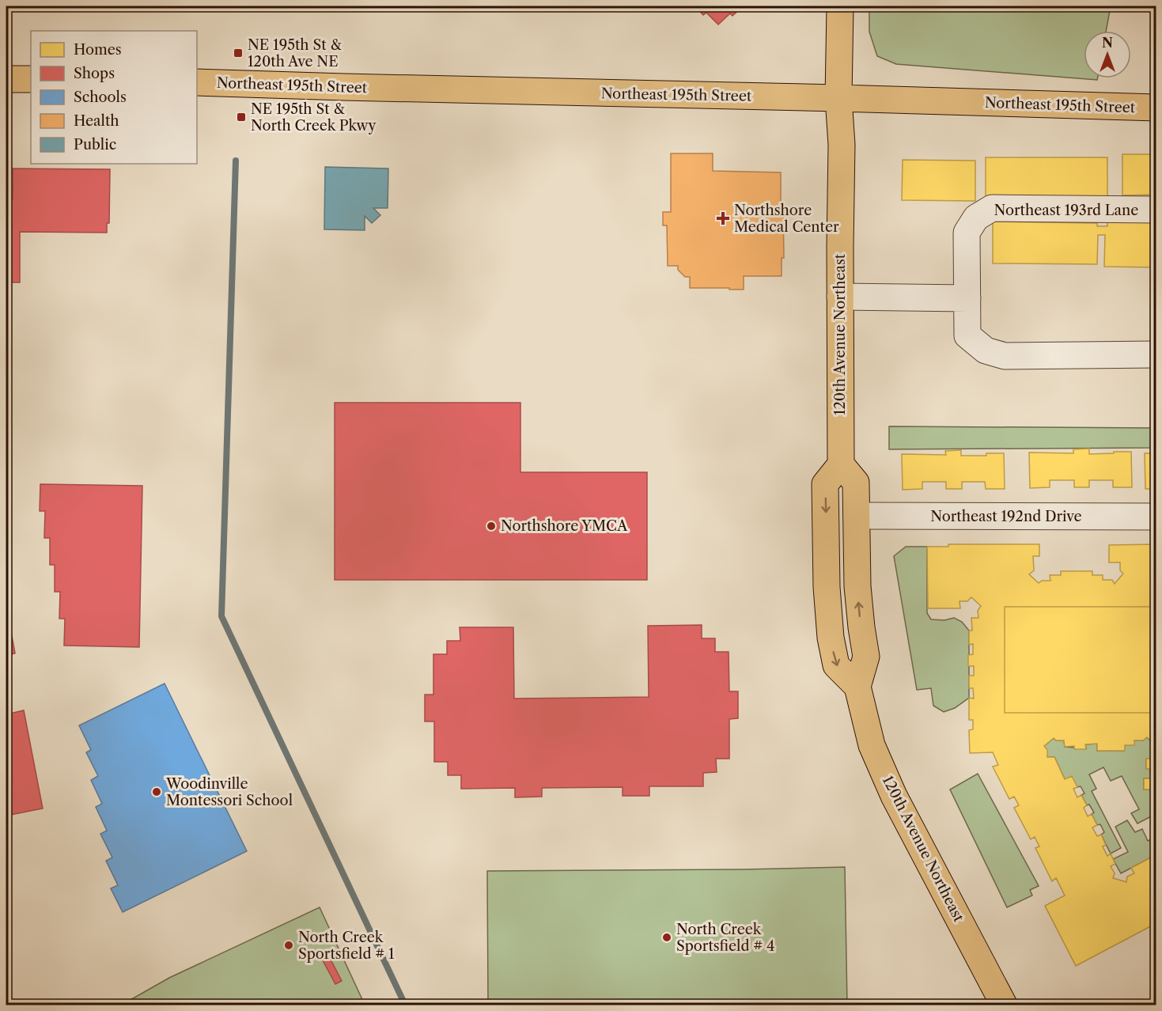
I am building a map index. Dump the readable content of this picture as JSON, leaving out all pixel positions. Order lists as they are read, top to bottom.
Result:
{
  "streets": {
    "main road": ["Northeast 195th Street", "120th Avenue Northeast"],
    "street": ["Northeast 193rd Lane", "Northeast 192nd Drive"]
  },
  "crossings": [
    ["Northeast 195th Street", "120th Avenue Northeast"],
    ["120th Avenue Northeast", "Northeast 192nd Drive"]
  ],
  "places": {
    "transit": ["NE 195th St & 120th Ave NE", "NE 195th St & North Creek Pkwy"],
    "health": ["Northshore Medical Center"],
    "other": [
      "Northshore YMCA",
      "Woodinville Montessori School",
      "North Creek Sportsfield # 4",
      "North Creek Sportsfield # 1"
    ]
  },
  "legend": [
    "Homes",
    "Shops",
    "Schools",
    "Health",
    "Public"
  ],
  "north": "top"
}
